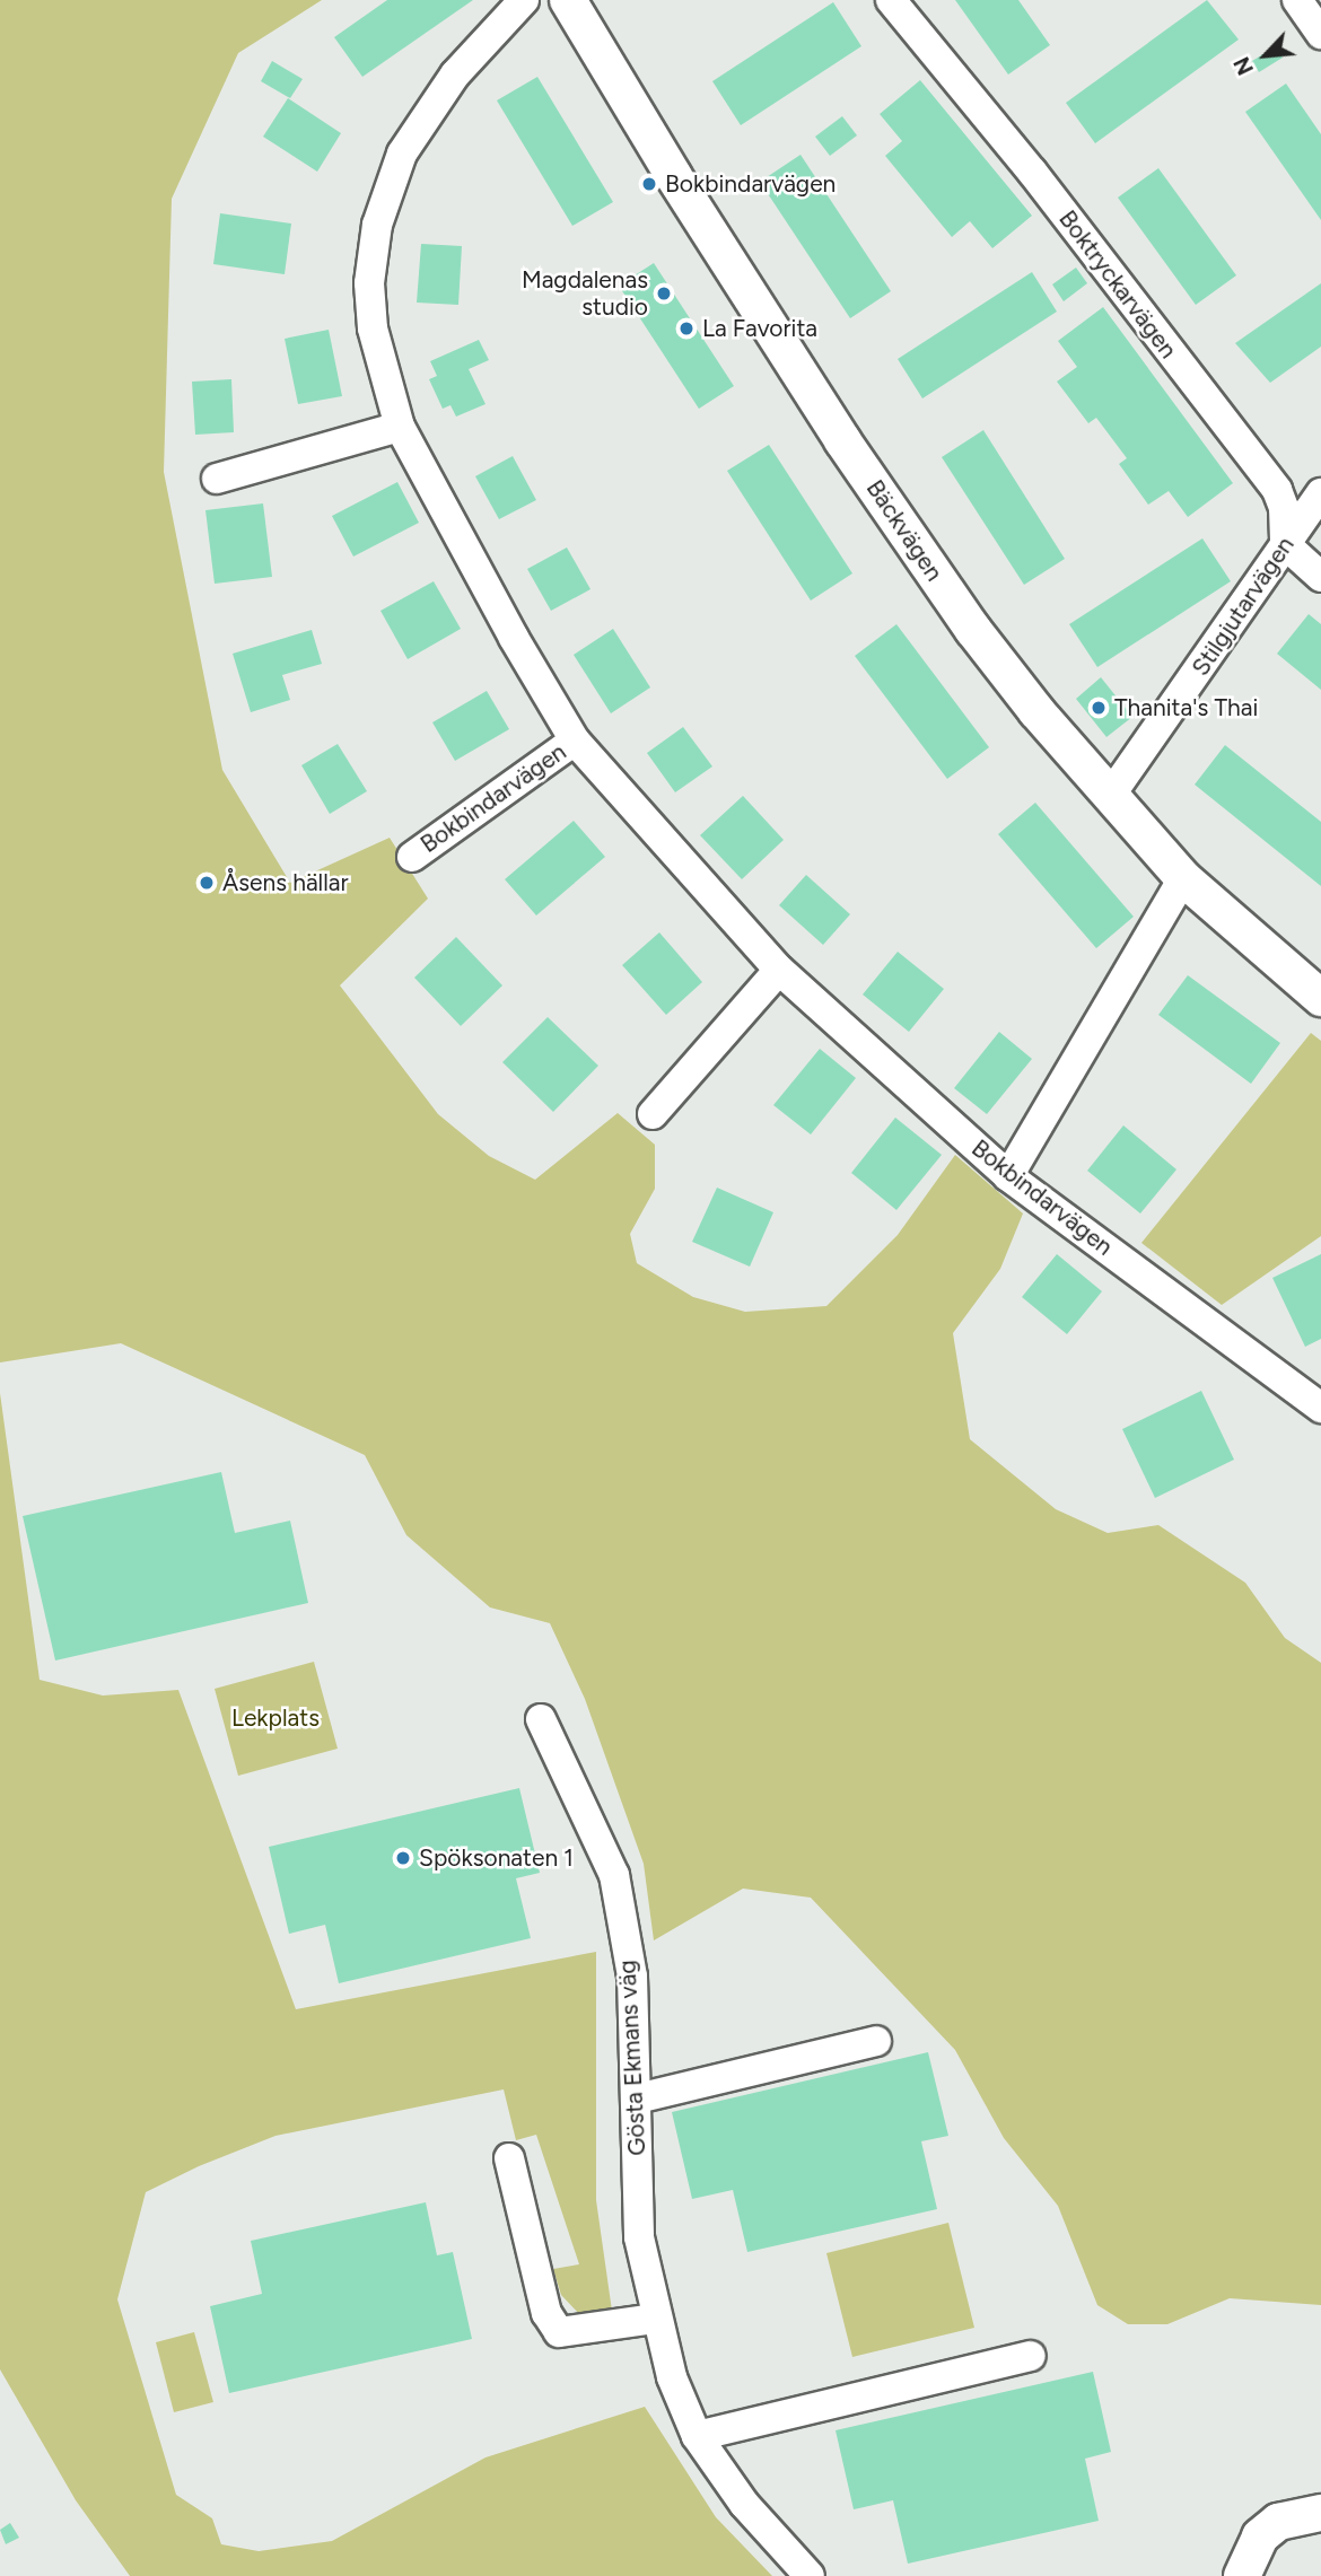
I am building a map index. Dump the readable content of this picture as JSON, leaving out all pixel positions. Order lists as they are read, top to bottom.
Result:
{
  "streets": {
    "street": [
      "Boktryckarvägen",
      "Bäckvägen",
      "Stilgjutarvägen",
      "Bokbindarvägen",
      "Gösta Ekmans väg"
    ]
  },
  "crossings": [
    ["Boktryckarvägen", "Stilgjutarvägen"],
    ["Bäckvägen", "Stilgjutarvägen"]
  ],
  "parks": ["Lekplats"],
  "places": [
    "Bokbindarvägen",
    "Magdalenas studio",
    "La Favorita",
    "Thanita's Thai",
    "Åsens hällar",
    "Spöksonaten 1"
  ],
  "north": "bottom left"
}
